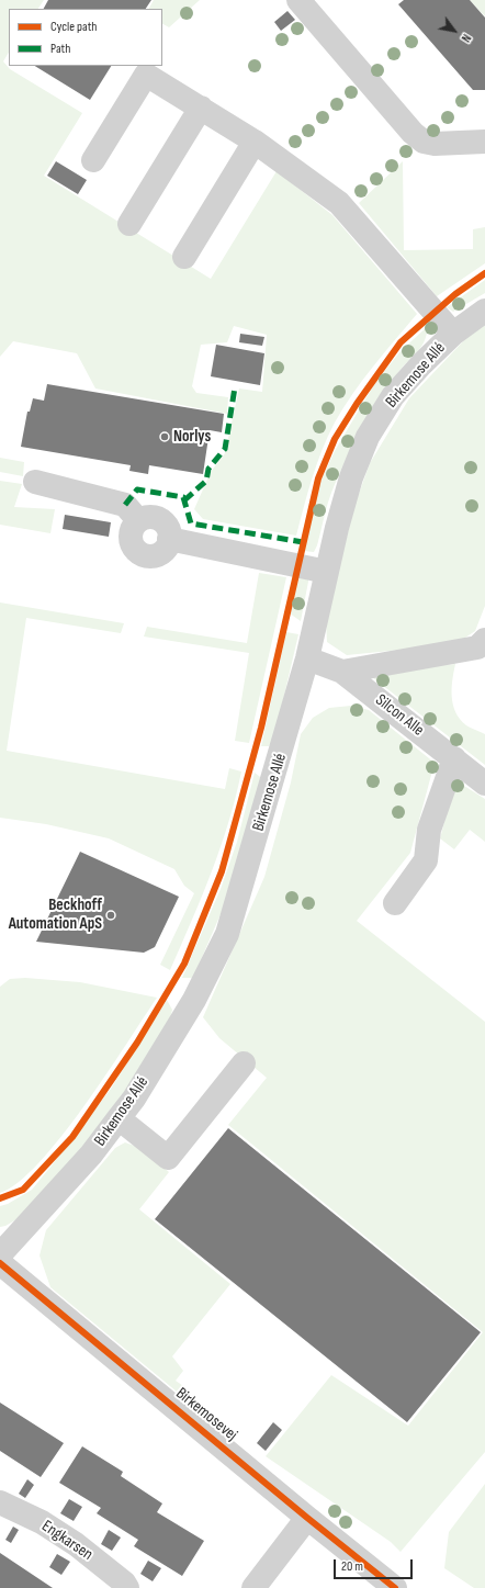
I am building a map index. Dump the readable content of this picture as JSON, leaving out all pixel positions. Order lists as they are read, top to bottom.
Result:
{
  "streets": {
    "street": [
      "Birkemose Allé",
      "Silcon Alle",
      "Birkemosevej",
      "Engkarsen"
    ]
  },
  "crossings": [
    ["Birkemose Allé", "Silcon Alle"]
  ],
  "places": ["Norlys", "Beckhoff Automation ApS"],
  "legend": ["Cycle path", "Path"],
  "scale_bar": "20 m",
  "north": "bottom right"
}
